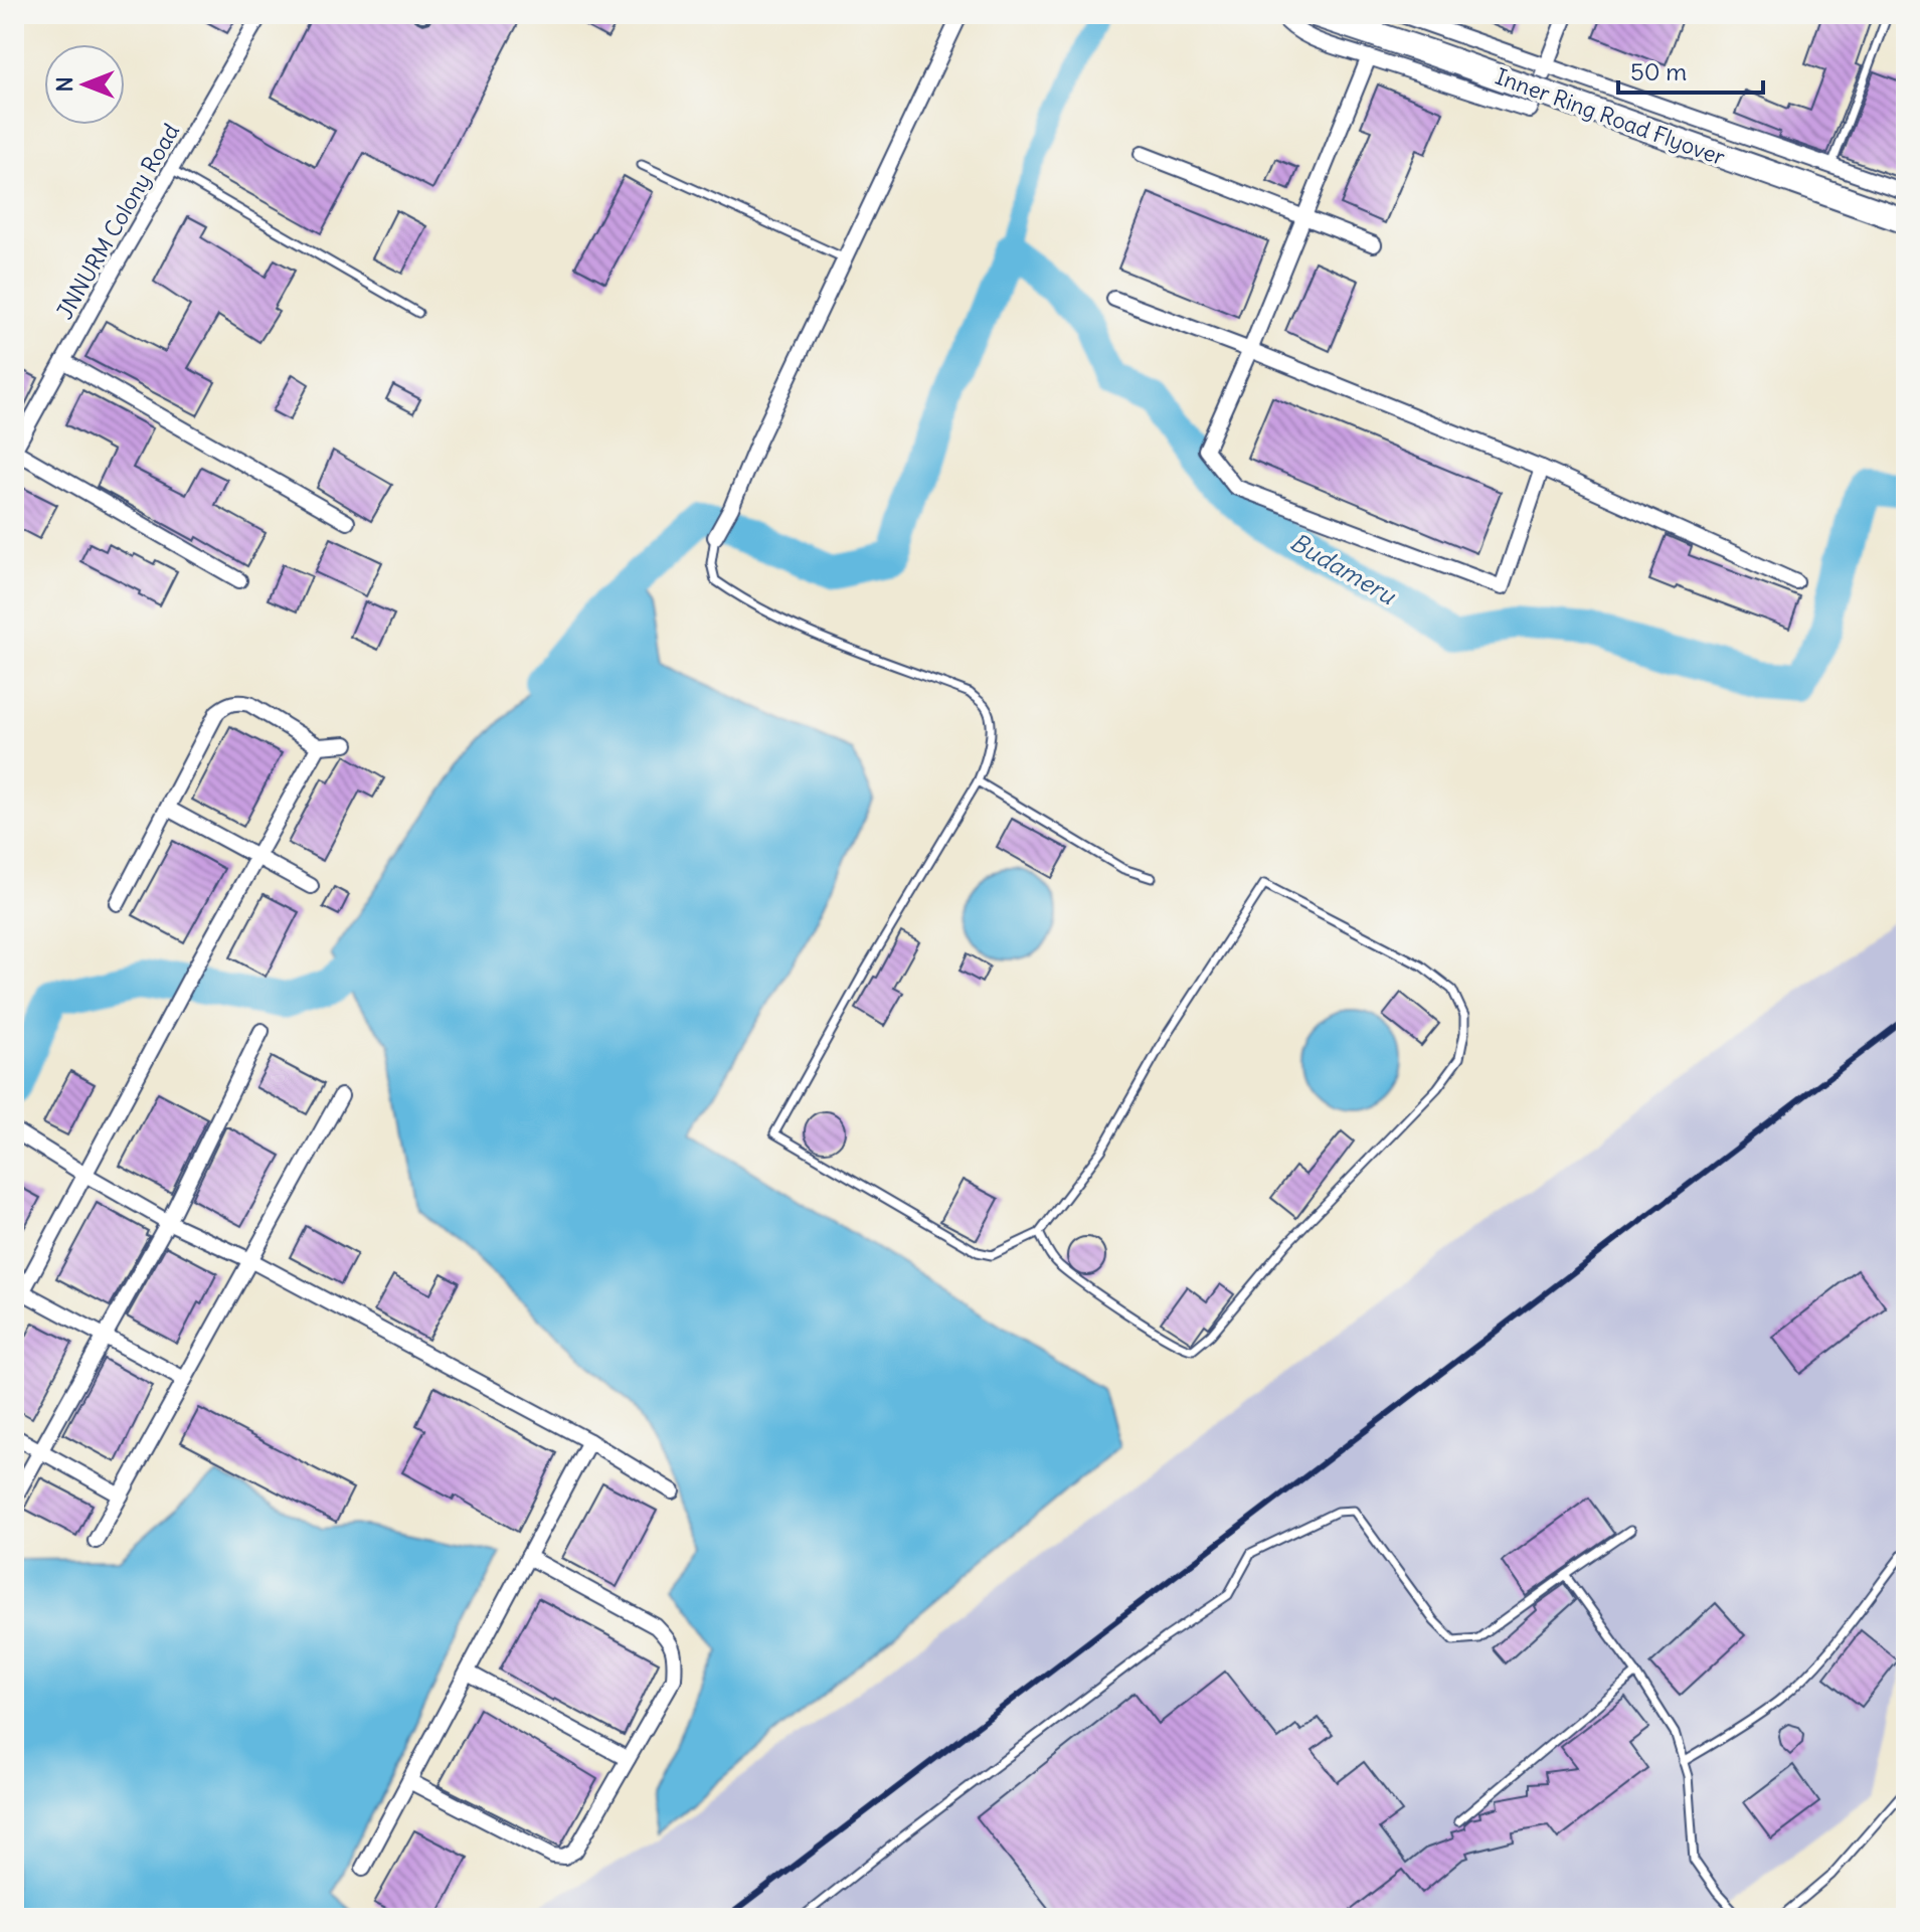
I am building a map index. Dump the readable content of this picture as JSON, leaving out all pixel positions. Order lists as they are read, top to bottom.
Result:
{
  "streets": {
    "main road": ["Inner Ring Road Flyover"],
    "street": ["JNNURM Colony Road"]
  },
  "water": ["Budameru"],
  "scale_bar": "50 m",
  "north": "left"
}
